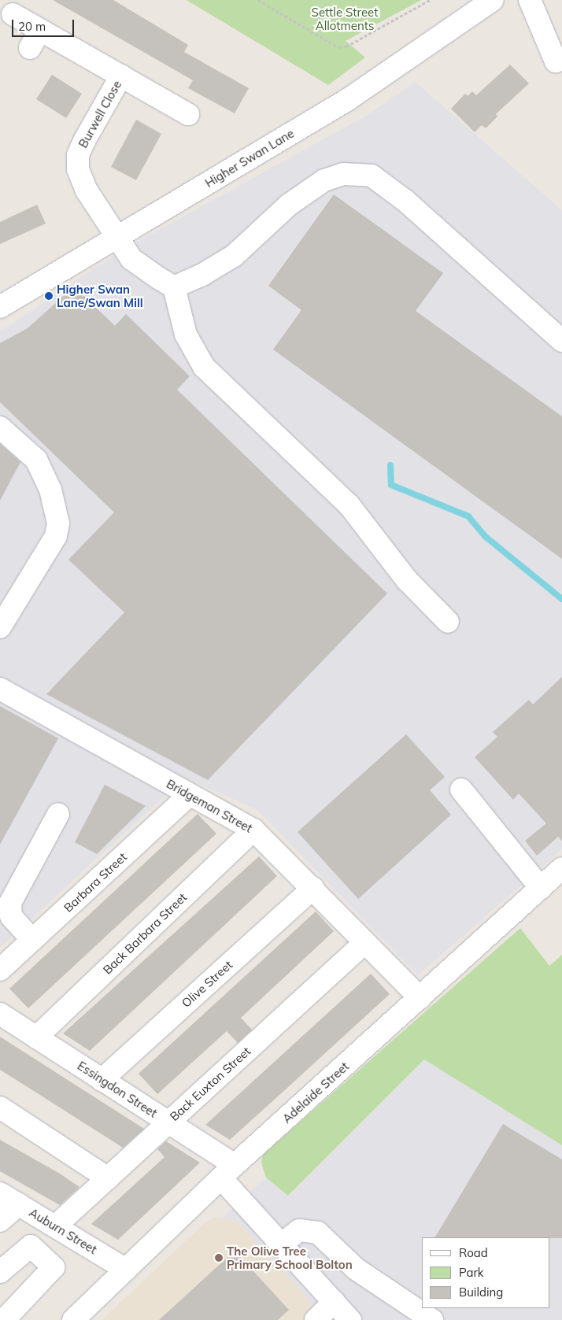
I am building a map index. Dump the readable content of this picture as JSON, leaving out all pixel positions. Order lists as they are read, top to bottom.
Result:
{
  "streets": {
    "street": [
      "Burwell Close",
      "Higher Swan Lane",
      "Bridgeman Street",
      "Barbara Street",
      "Back Barbara Street",
      "Olive Street",
      "Back Euxton Street",
      "Essingdon Street",
      "Adelaide Street",
      "Auburn Street"
    ]
  },
  "crossings": [
    ["Burwell Close", "Higher Swan Lane"],
    ["Bridgeman Street", "Barbara Street"],
    ["Bridgeman Street", "Back Barbara Street"],
    ["Bridgeman Street", "Olive Street"],
    ["Bridgeman Street", "Back Euxton Street"],
    ["Bridgeman Street", "Adelaide Street"],
    ["Back Barbara Street", "Essingdon Street"],
    ["Olive Street", "Essingdon Street"],
    ["Back Euxton Street", "Essingdon Street"],
    ["Back Euxton Street", "Auburn Street"],
    ["Essingdon Street", "Adelaide Street"],
    ["Adelaide Street", "Auburn Street"]
  ],
  "parks": ["Settle Street Allotments"],
  "places": ["Higher Swan Lane/Swan Mill", "The Olive Tree Primary School Bolton"],
  "legend": ["Road", "Park", "Building"],
  "scale_bar": "20 m"
}
